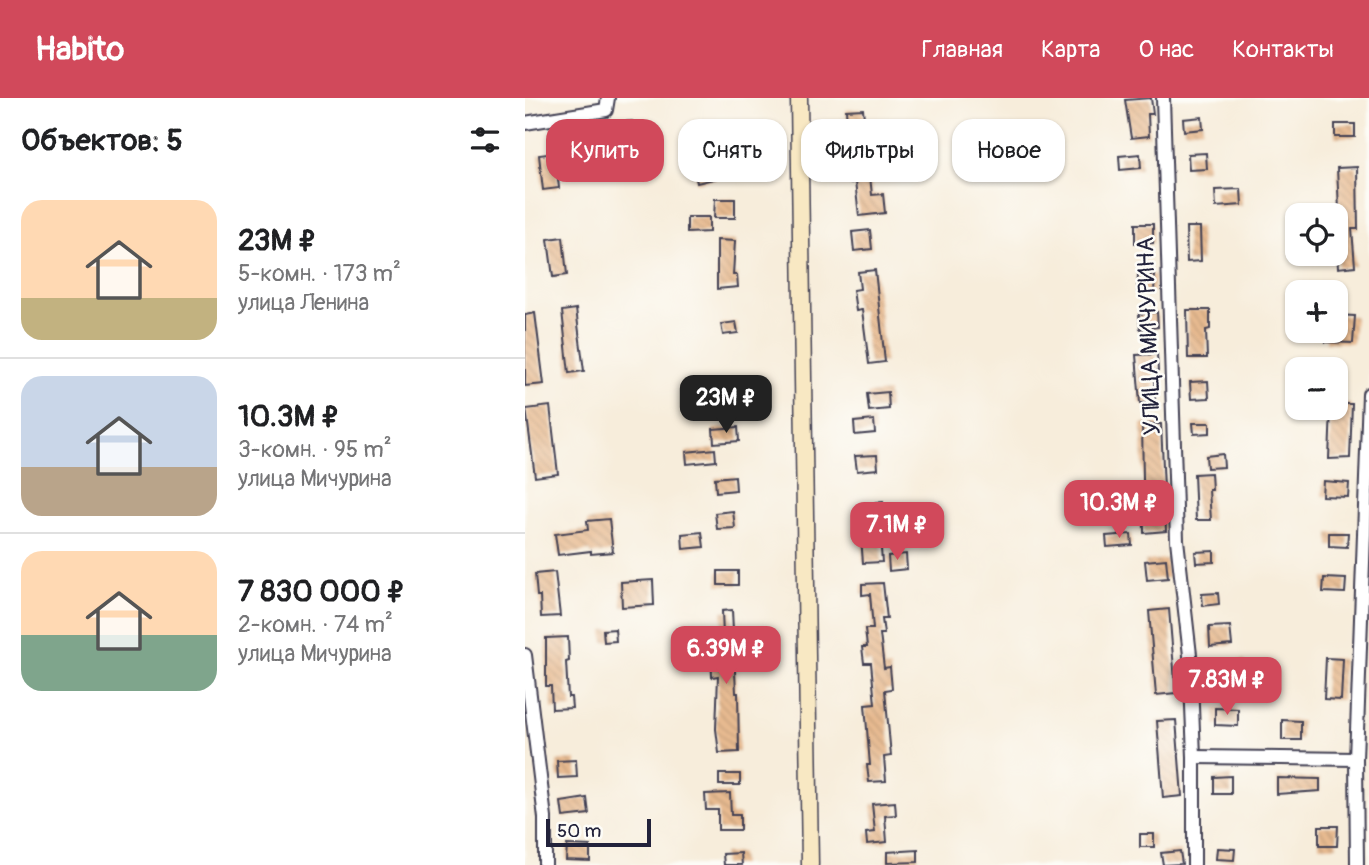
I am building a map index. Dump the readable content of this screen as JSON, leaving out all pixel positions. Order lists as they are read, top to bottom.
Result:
{
  "streets": {
    "street": ["УЛИЦА МИЧУРИНА"]
  },
  "scale_bar": "50 m",
  "page": {
    "header": "Habito",
    "nav": [
      "Главная",
      "Карта",
      "О нас",
      "Контакты"
    ],
    "heading": "Объектов: 5",
    "chip": [
      "Купить",
      "Снять",
      "Фильтры",
      "Новое"
    ],
    "list": [
      {
        "name": "23M ₽",
        "note": "5-комн. · 173 m² · улица Ленина"
      },
      {
        "name": "10.3M ₽",
        "note": "3-комн. · 95 m² · улица Мичурина"
      },
      {
        "name": "7 830 000 ₽",
        "note": "2-комн. · 74 m² · улица Мичурина"
      }
    ],
    "map_buttons": ["+", "−"],
    "price": [
      "23M ₽",
      "10.3M ₽",
      "7.1M ₽",
      "6.39M ₽",
      "7.83M ₽"
    ],
    "scale": "50 m"
  }
}
